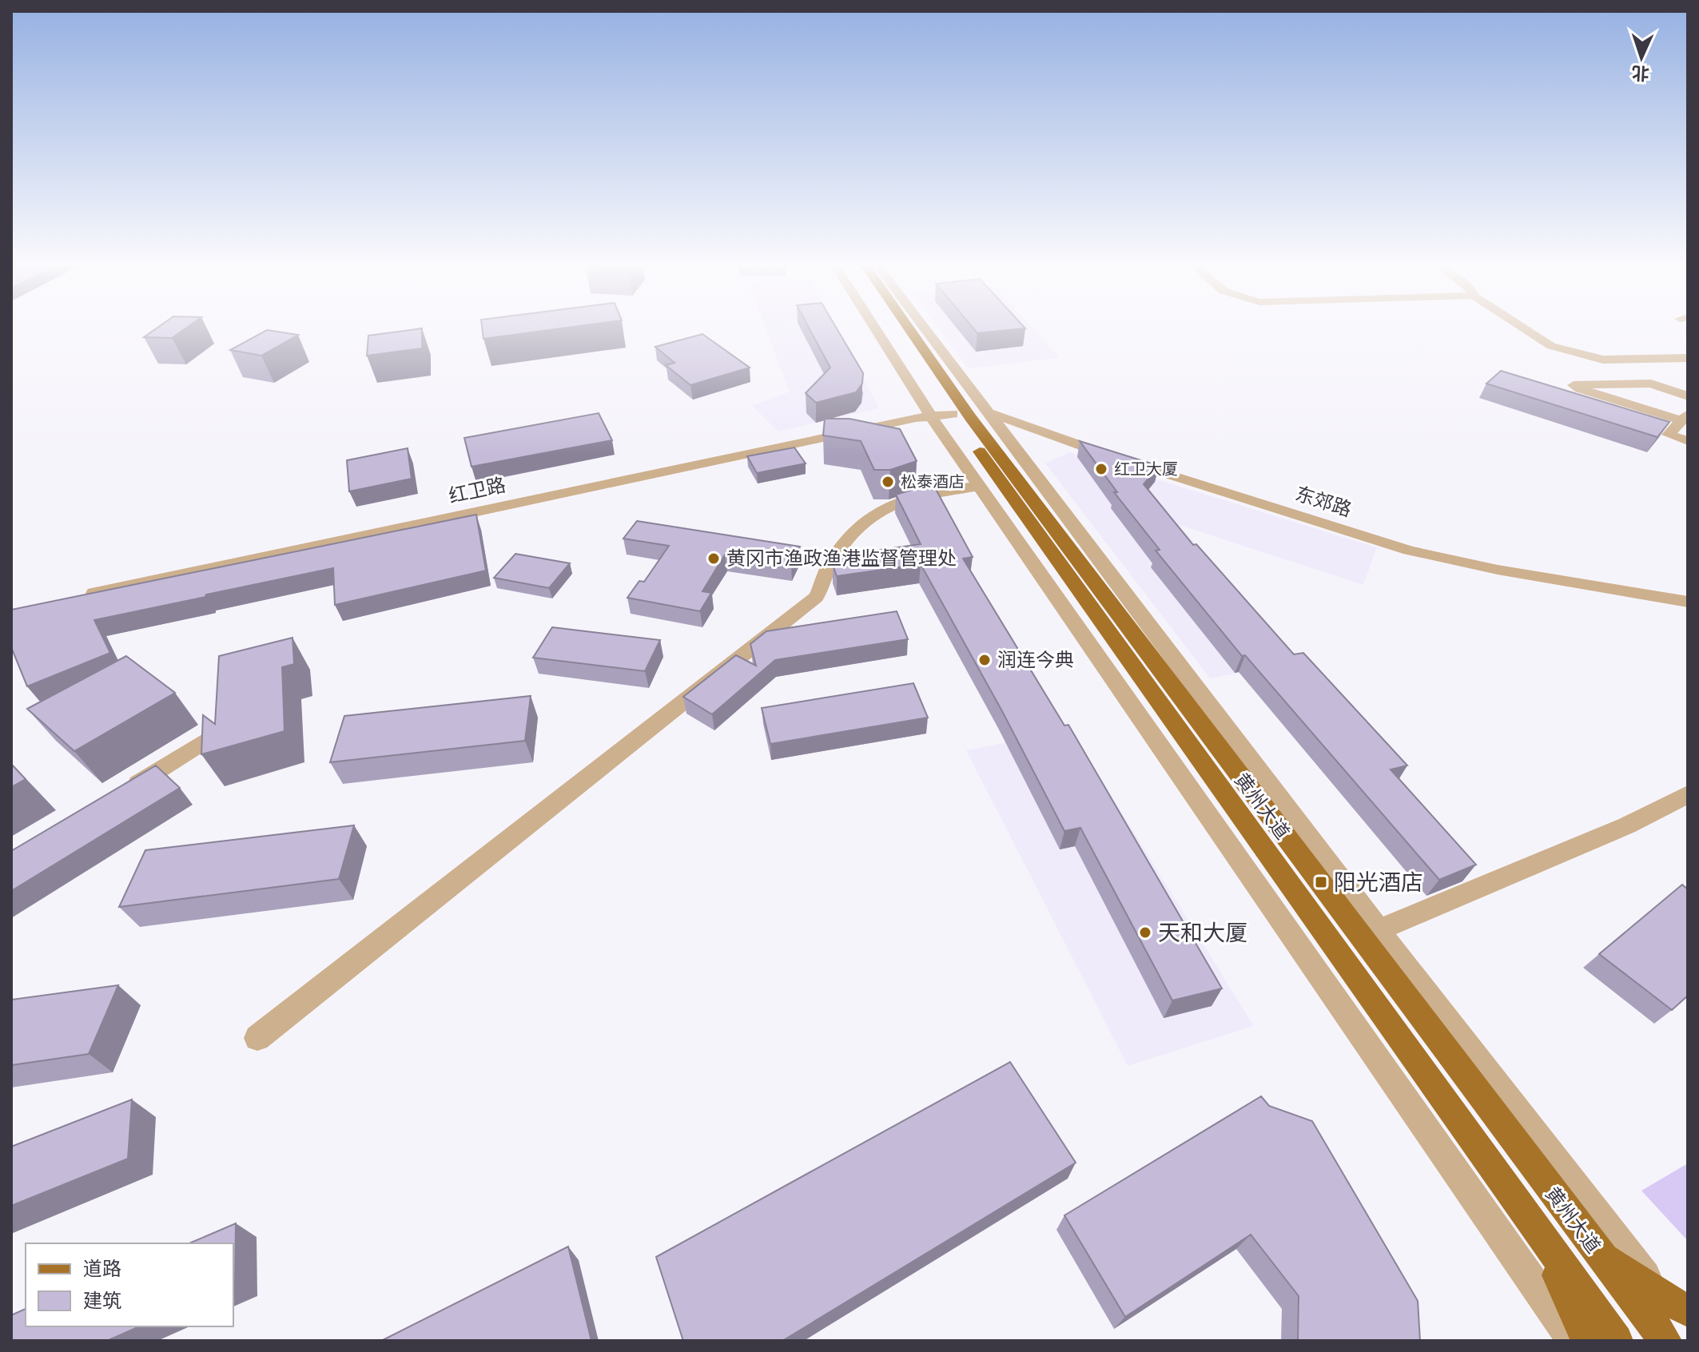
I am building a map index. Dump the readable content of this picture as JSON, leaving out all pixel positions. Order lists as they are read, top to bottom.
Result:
{
  "streets": {
    "main road": ["黄州大道"],
    "street": ["红卫路", "东郊路"]
  },
  "crossings": [
    ["红卫路", "东郊路"],
    ["红卫路", "黄州大道"],
    ["东郊路", "黄州大道"]
  ],
  "places": {
    "other": [
      "红卫大厦",
      "松泰酒店",
      "黄冈市渔政渔港监督管理处",
      "润连今典",
      "天和大厦"
    ],
    "transit": ["阳光酒店"]
  },
  "legend": ["道路", "建筑"],
  "north": "bottom"
}
